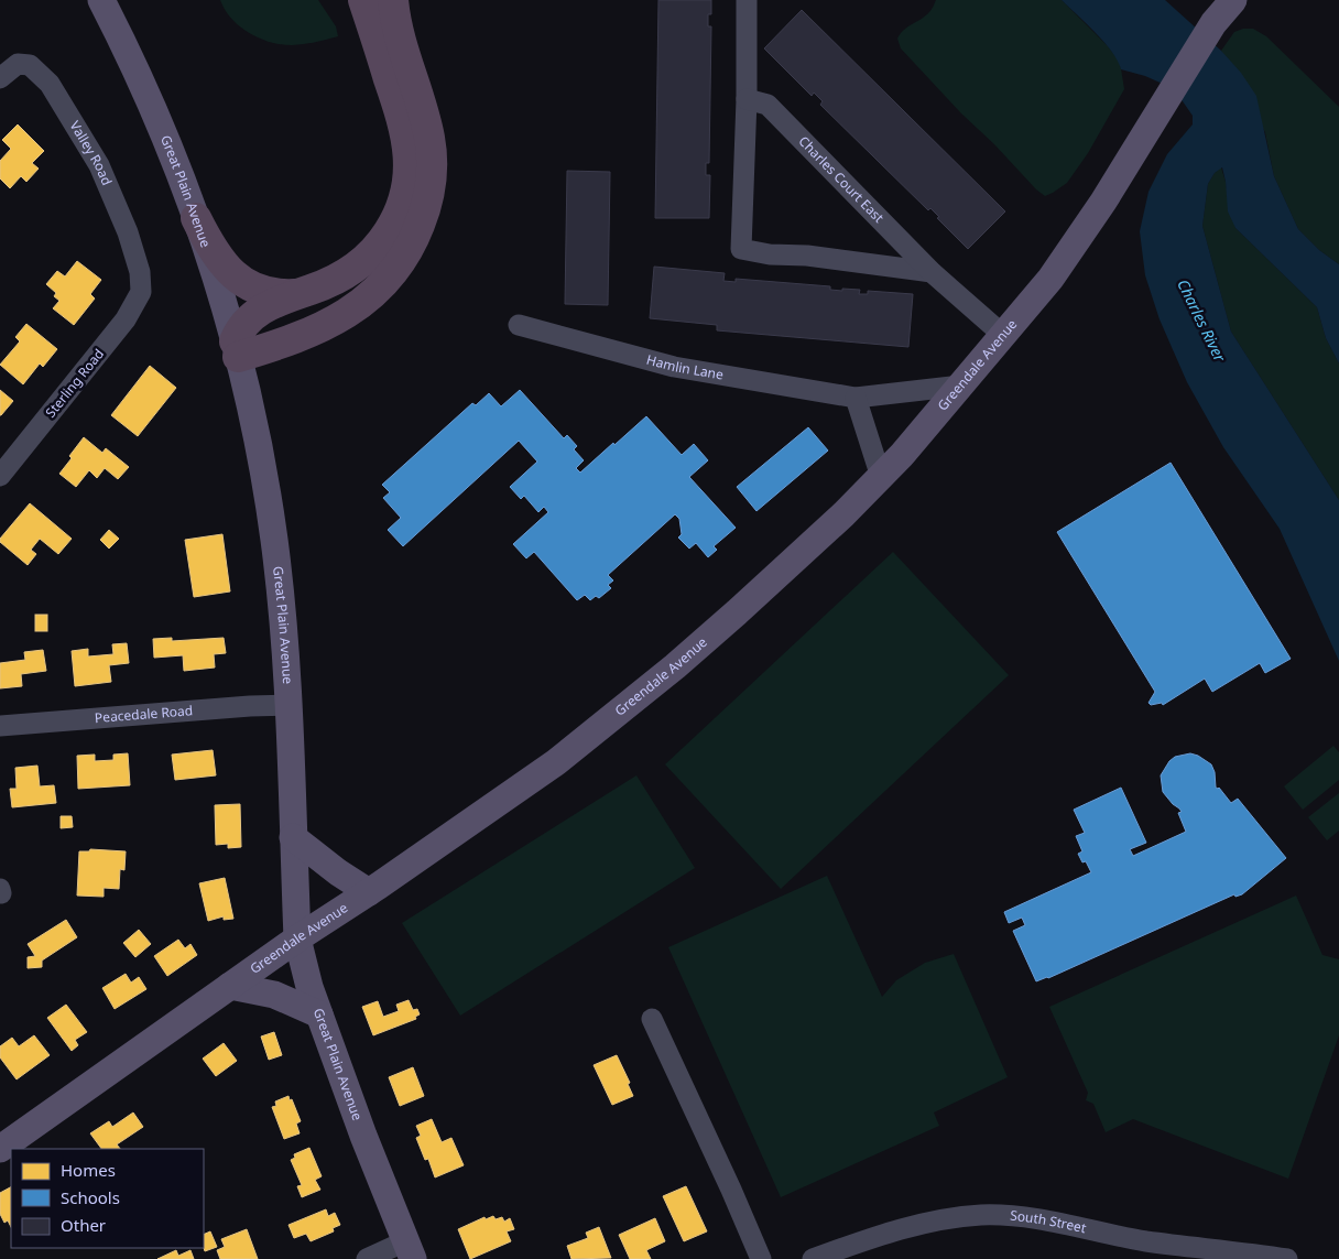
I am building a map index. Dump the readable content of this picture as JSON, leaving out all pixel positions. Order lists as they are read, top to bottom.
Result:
{
  "streets": {
    "main road": ["Great Plain Avenue", "Greendale Avenue"],
    "street": [
      "Valley Road",
      "Charles Court East",
      "Hamlin Lane",
      "Sterling Road",
      "Peacedale Road",
      "South Street"
    ]
  },
  "crossings": [
    ["Valley Road", "Sterling Road"],
    ["Charles Court East", "Greendale Avenue"],
    ["Great Plain Avenue", "Greendale Avenue"],
    ["Great Plain Avenue", "Peacedale Road"],
    ["Greendale Avenue", "Hamlin Lane"]
  ],
  "water": ["Charles River"],
  "legend": ["Homes", "Schools", "Other"]
}
